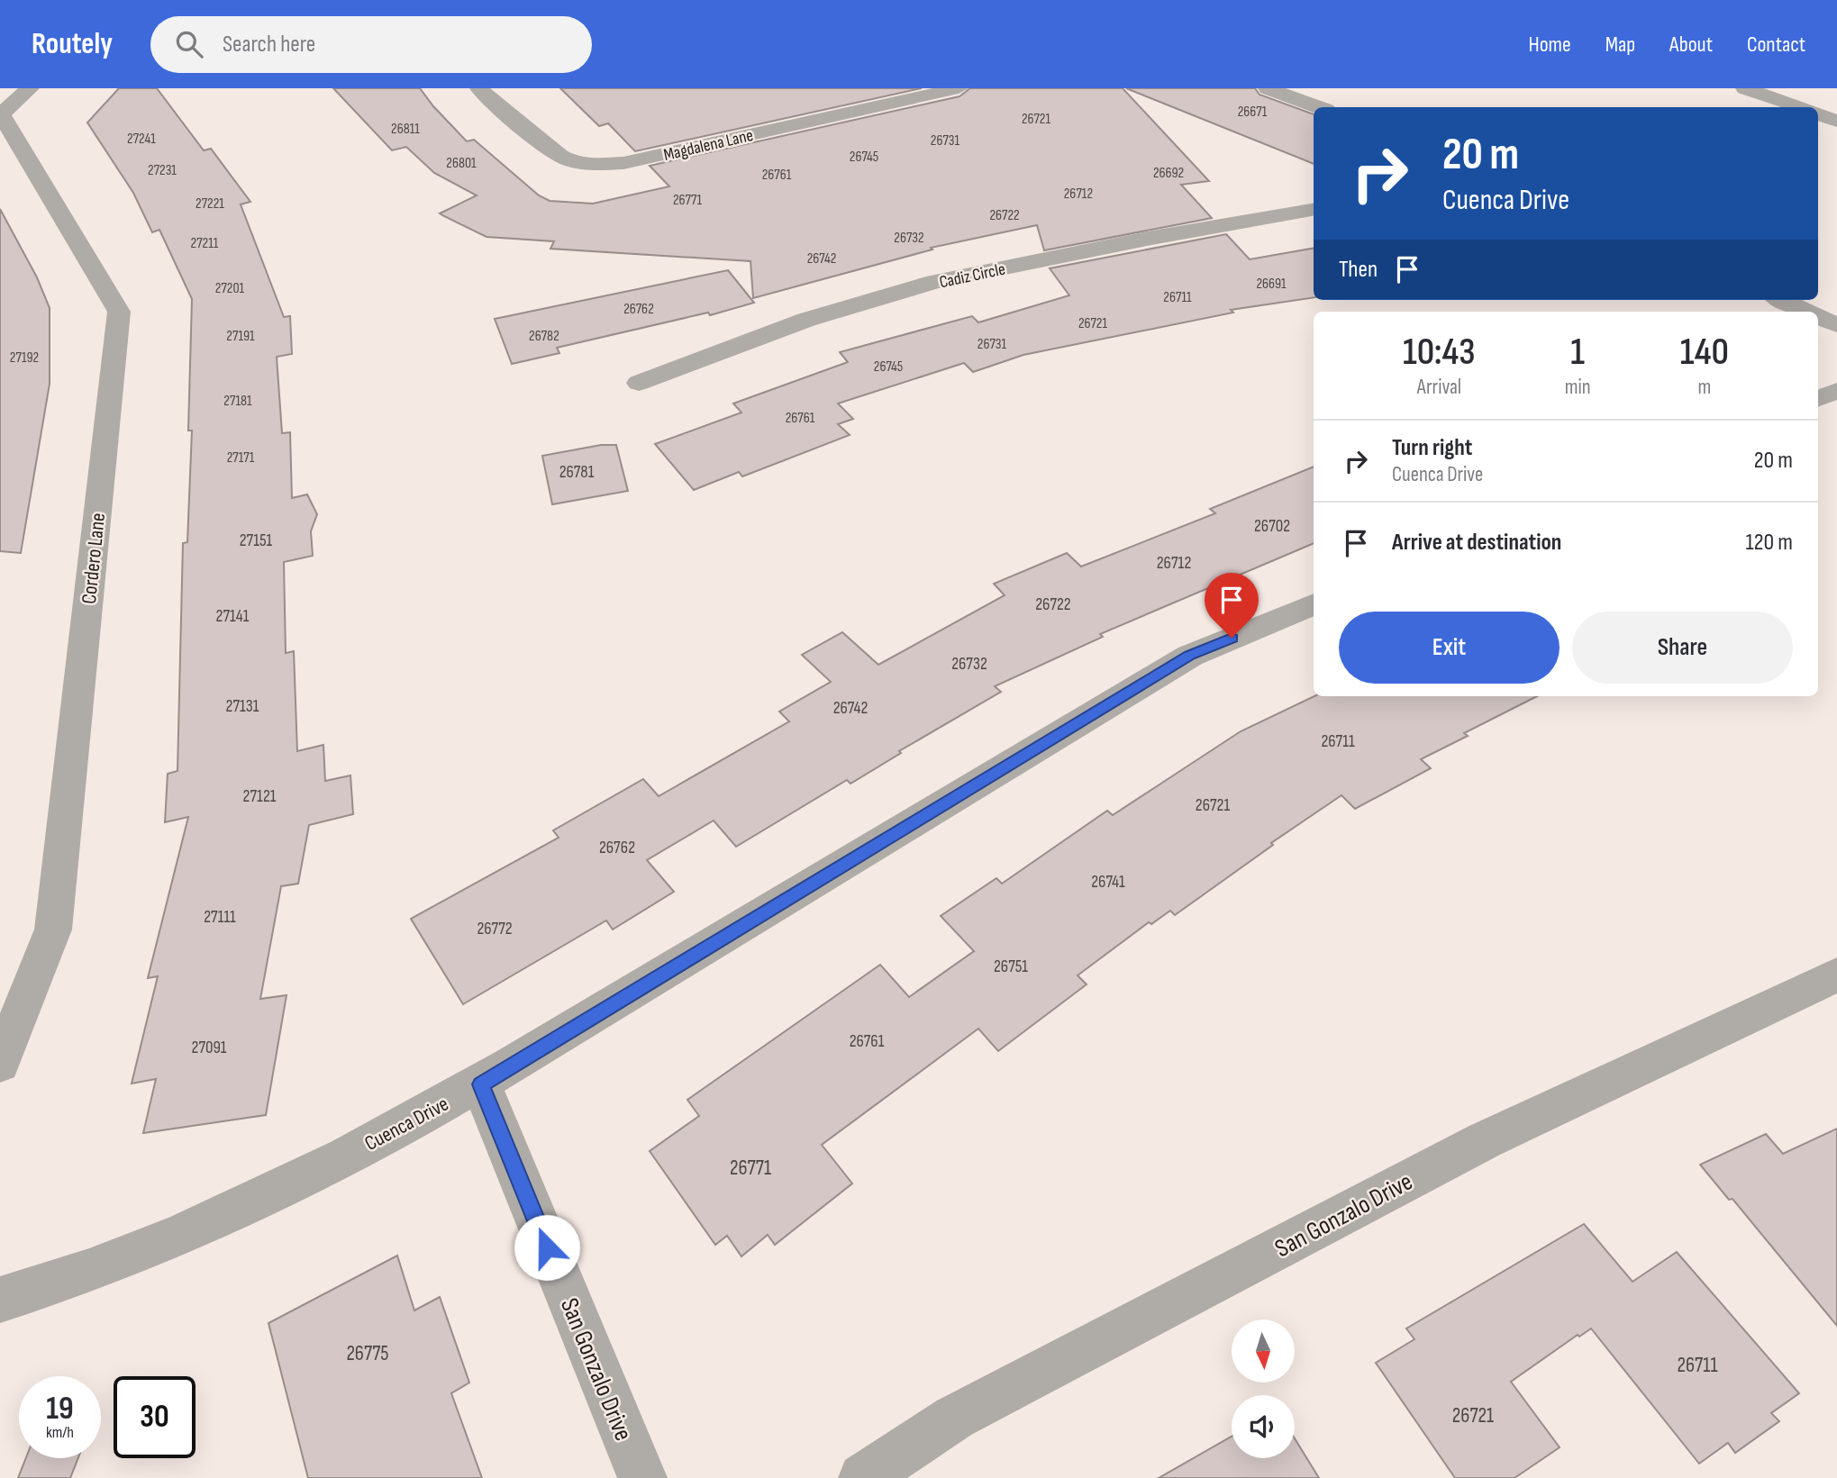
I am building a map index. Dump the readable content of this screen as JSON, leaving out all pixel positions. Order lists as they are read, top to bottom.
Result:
{
  "streets": {
    "street": [
      "Magdalena Lane",
      "Cadiz Circle",
      "Cordero Lane",
      "Cuenca Drive",
      "San Gonzalo Drive"
    ]
  },
  "crossings": [
    ["Cuenca Drive", "San Gonzalo Drive"]
  ],
  "house_numbers": [
    "26671",
    "26721",
    "26811",
    "27241",
    "26731",
    "26745",
    "26801",
    "27231",
    "26692",
    "26761",
    "26712",
    "26771",
    "27221",
    "26722",
    "26732",
    "27211",
    "26742",
    "26691",
    "27201",
    "26711",
    "26762",
    "26721",
    "27191",
    "26782",
    "26731",
    "27192",
    "26745",
    "27181",
    "26761",
    "27171",
    "26781",
    "26702",
    "27151",
    "26712",
    "26722",
    "27141",
    "26732",
    "27131",
    "26742",
    "26711",
    "27121",
    "26721",
    "26762",
    "26741",
    "27111",
    "26772",
    "26751",
    "26761",
    "27091",
    "26771",
    "26775",
    "26711",
    "26721"
  ],
  "north": "bottom",
  "page": {
    "header": "Routely",
    "search": "Search here",
    "nav": [
      "Home",
      "Map",
      "About",
      "Contact"
    ],
    "turn": ["20 m", "Cuenca Drive"],
    "then": "Then",
    "eta": [
      "10:43",
      "Arrival",
      "1",
      "min",
      "140",
      "m"
    ],
    "list": [
      {
        "name": "Turn right",
        "note": "Cuenca Drive",
        "value": "20 m"
      },
      {
        "name": "Arrive at destination",
        "value": "120 m"
      }
    ],
    "buttons": ["Exit", "Share"],
    "speed": "19 km/h",
    "limit": "30"
  }
}
